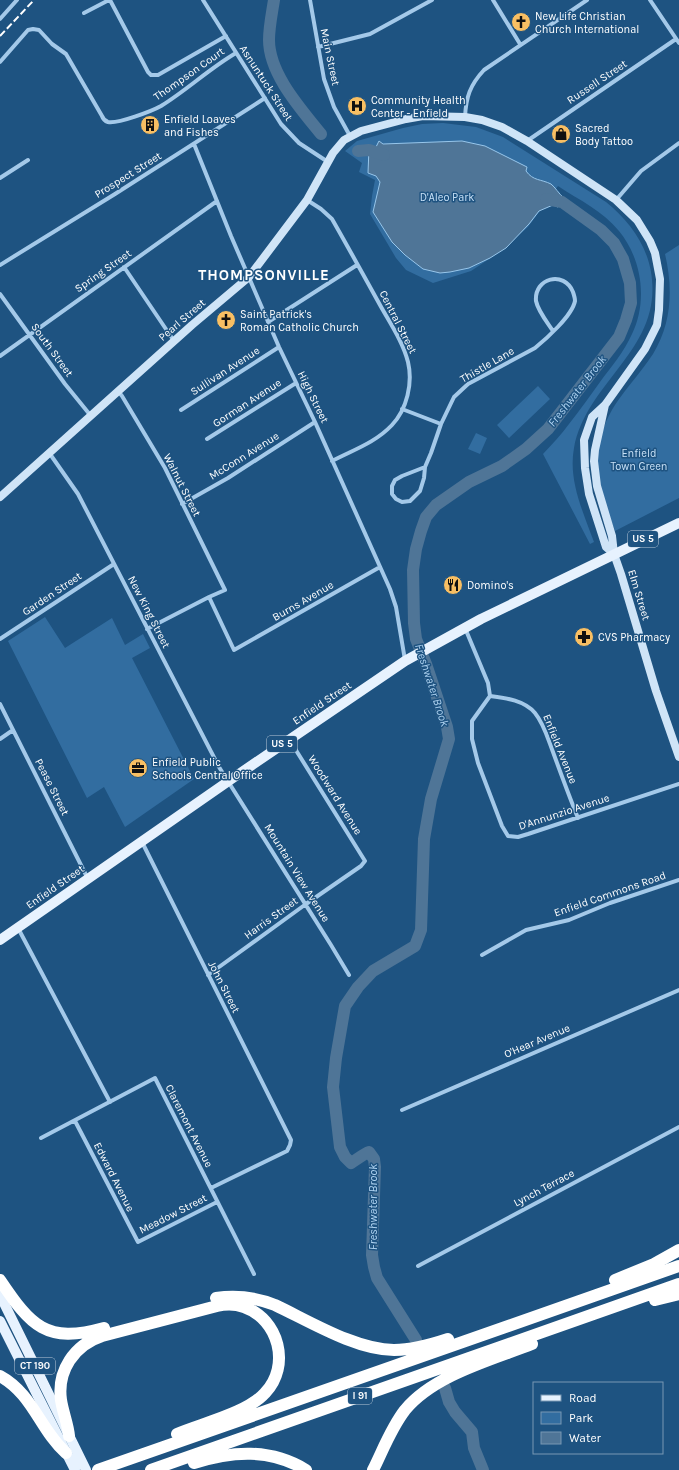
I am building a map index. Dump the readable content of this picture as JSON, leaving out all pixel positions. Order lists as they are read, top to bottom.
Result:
{
  "streets": {
    "highway": ["I 91"],
    "main road": ["US 5", "Enfield Street", "CT 190"],
    "street": [
      "Main Street",
      "Thompson Court",
      "Russell Street",
      "Asnuntuck Street",
      "Prospect Street",
      "Spring Street",
      "Pearl Street",
      "Central Street",
      "South Street",
      "Thistle Lane",
      "Sullivan Avenue",
      "High Street",
      "Gorman Avenue",
      "McConn Avenue",
      "Walnut Street",
      "Garden Street",
      "Elm Street",
      "Burns Avenue",
      "New King Street",
      "Enfield Avenue",
      "Pease Street",
      "Woodward Avenue",
      "D'Annunzio Avenue",
      "Mountain View Avenue",
      "Enfield Commons Road",
      "Harris Street",
      "John Street",
      "O'Hear Avenue",
      "Claremont Avenue",
      "Edward Avenue",
      "Lynch Terrace",
      "Meadow Street"
    ]
  },
  "crossings": [
    ["Main Street", "Pearl Street"],
    ["Thompson Court", "Asnuntuck Street"],
    ["Asnuntuck Street", "Prospect Street"],
    ["Asnuntuck Street", "Pearl Street"],
    ["Prospect Street", "High Street"],
    ["Spring Street", "South Street"],
    ["Spring Street", "High Street"],
    ["Pearl Street", "Central Street"],
    ["Pearl Street", "South Street"],
    ["Pearl Street", "High Street"],
    ["Pearl Street", "Walnut Street"],
    ["Pearl Street", "New King Street"],
    ["Central Street", "High Street"],
    ["Sullivan Avenue", "High Street"],
    ["High Street", "Gorman Avenue"],
    ["High Street", "McConn Avenue"],
    ["High Street", "Burns Avenue"],
    ["High Street", "Enfield Street"],
    ["McConn Avenue", "Walnut Street"],
    ["Walnut Street", "Burns Avenue"],
    ["Garden Street", "New King Street"],
    ["Elm Street", "Enfield Street"],
    ["New King Street", "Enfield Street"],
    ["New King Street", "Mountain View Avenue"],
    ["Enfield Street", "Pease Street"],
    ["Enfield Street", "Woodward Avenue"],
    ["Enfield Street", "Mountain View Avenue"],
    ["Enfield Street", "John Street"],
    ["Enfield Avenue", "D'Annunzio Avenue"],
    ["Woodward Avenue", "Harris Street"],
    ["Mountain View Avenue", "Harris Street"],
    ["Harris Street", "John Street"],
    ["John Street", "Meadow Street"],
    ["Claremont Avenue", "Meadow Street"],
    ["Edward Avenue", "Meadow Street"]
  ],
  "districts": ["THOMPSONVILLE"],
  "water": ["Freshwater Brook"],
  "parks": ["D'Aleo Park", "Enfield Town Green"],
  "places": {
    "church": ["New Life Christian Church International", "Saint Patrick's Roman Catholic Church"],
    "hospital": ["Community Health Center - Enfield"],
    "building": ["Enfield Loaves and Fishes"],
    "shop": ["Sacred Body Tattoo"],
    "restaurant": ["Domino's"],
    "pharmacy": ["CVS Pharmacy"],
    "office": ["Enfield Public Schools Central Office"]
  },
  "legend": ["Road", "Park", "Water"]
}
